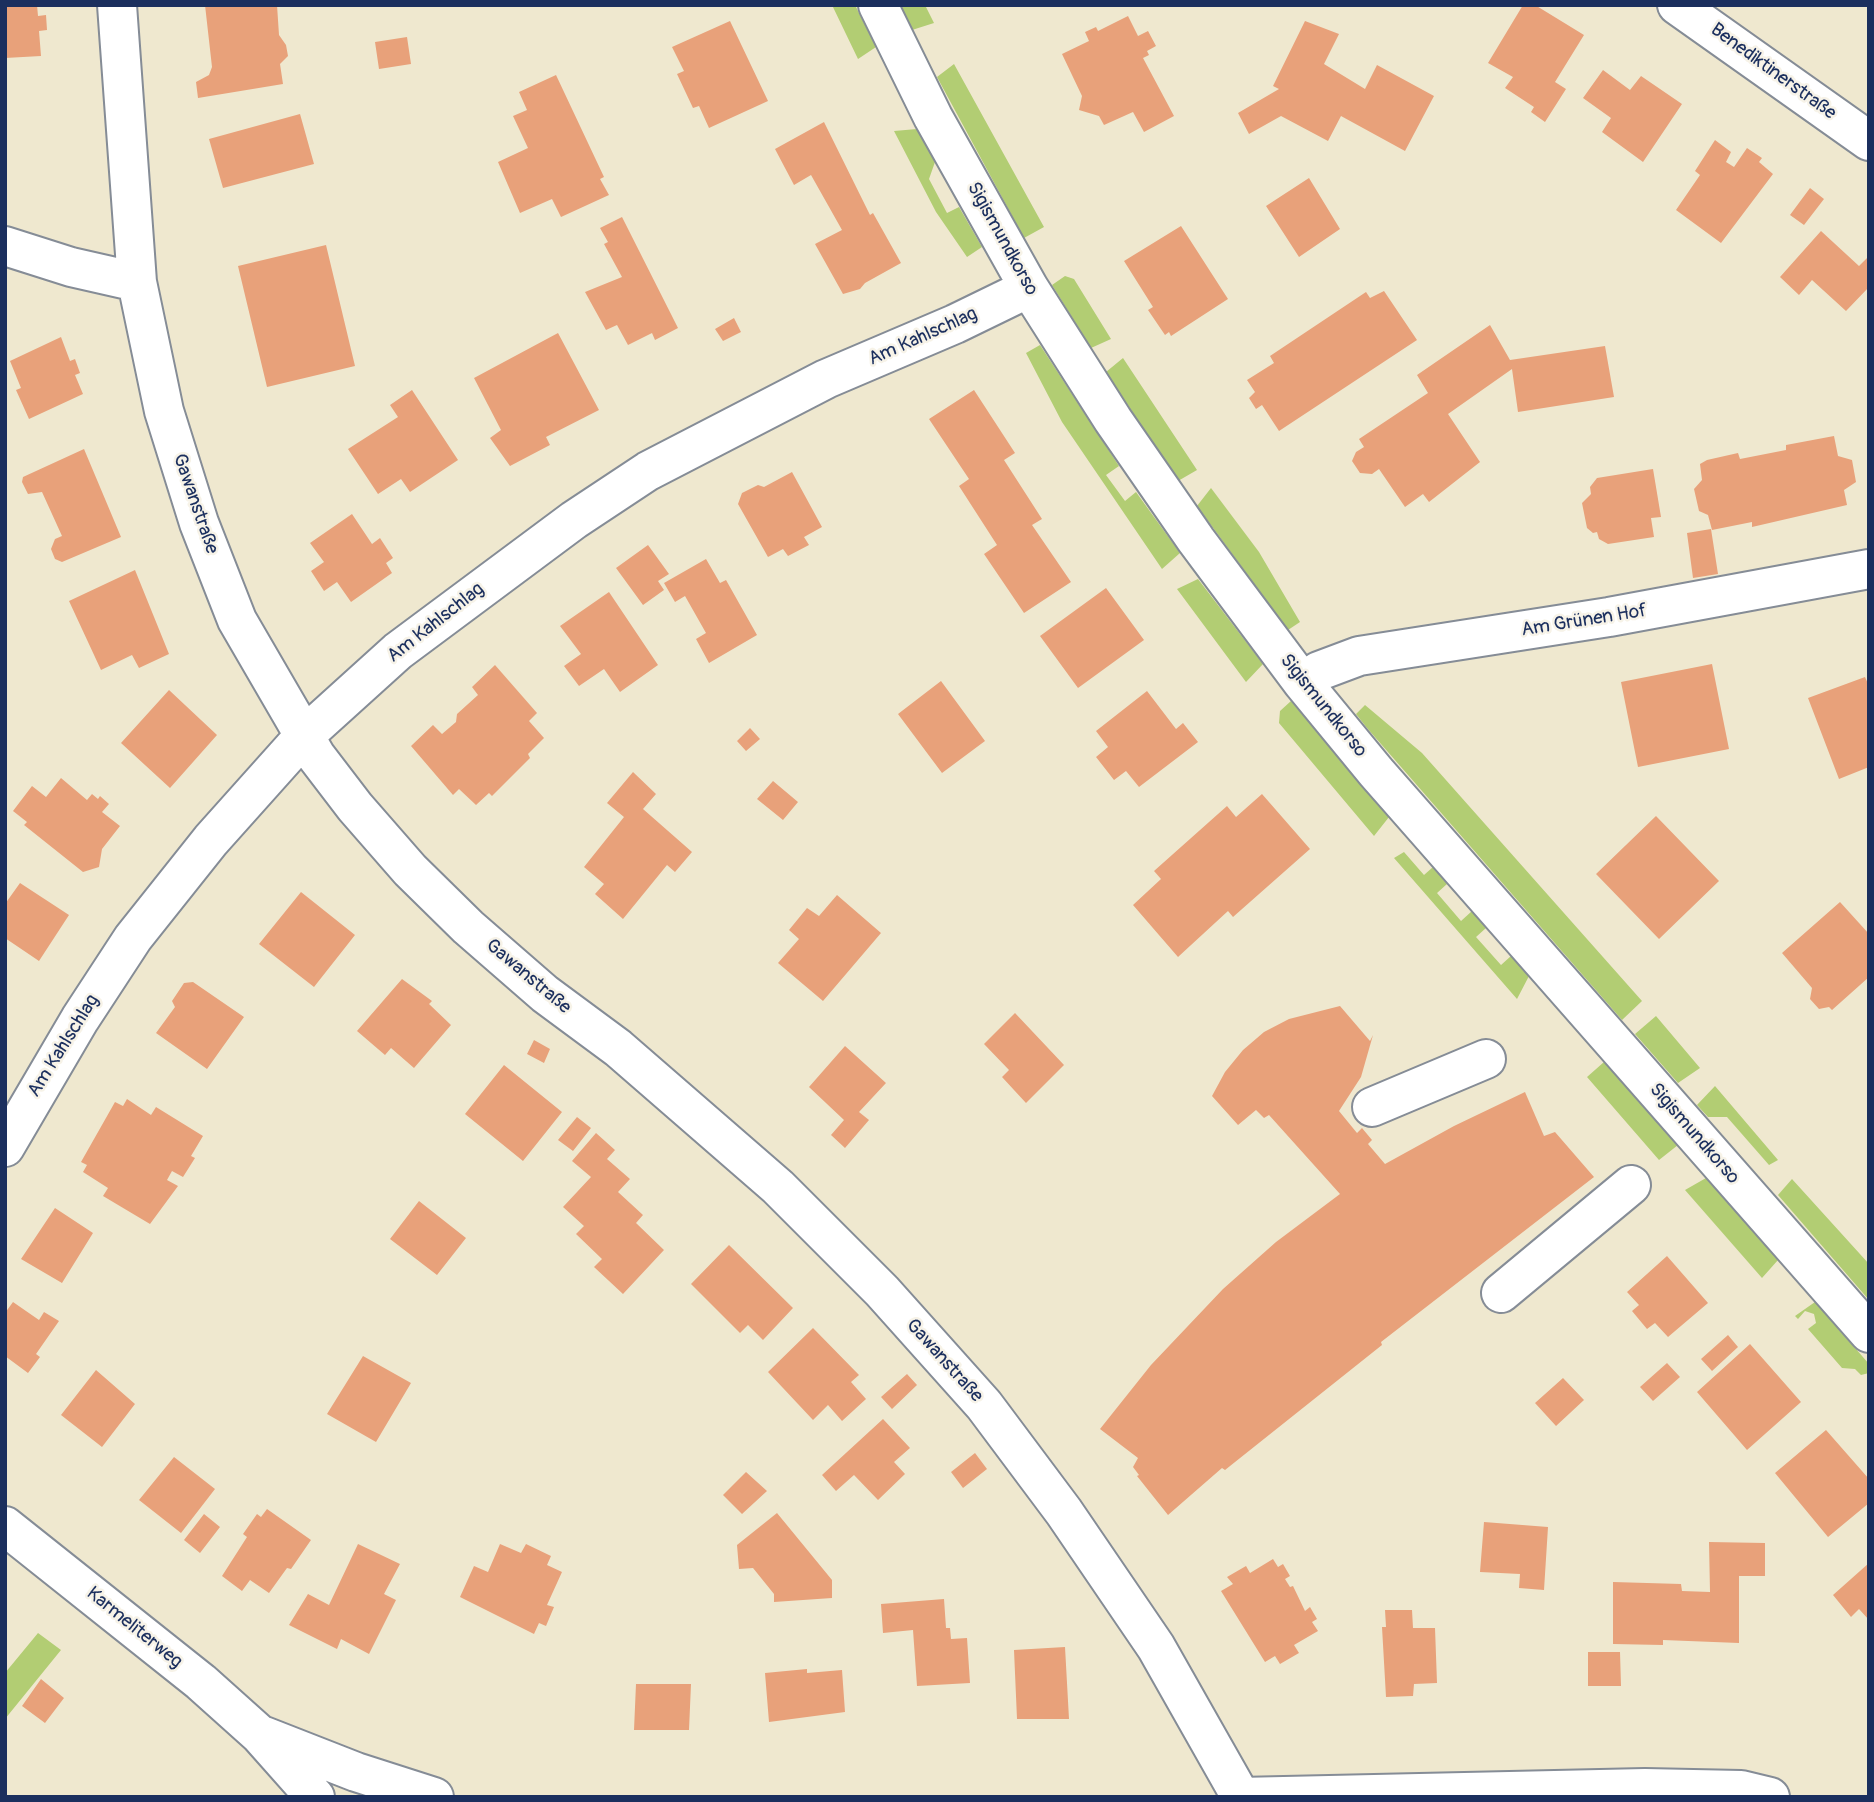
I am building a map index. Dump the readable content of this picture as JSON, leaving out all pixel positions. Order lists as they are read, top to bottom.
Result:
{
  "streets": {
    "street": [
      "Benediktinerstraße",
      "Sigismundkorso",
      "Am Kahlschlag",
      "Gawanstraße",
      "Am Grünen Hof",
      "Karmeliterweg"
    ]
  },
  "crossings": [
    ["Sigismundkorso", "Am Kahlschlag"],
    ["Sigismundkorso", "Am Grünen Hof"],
    ["Am Kahlschlag", "Gawanstraße"]
  ]
}
